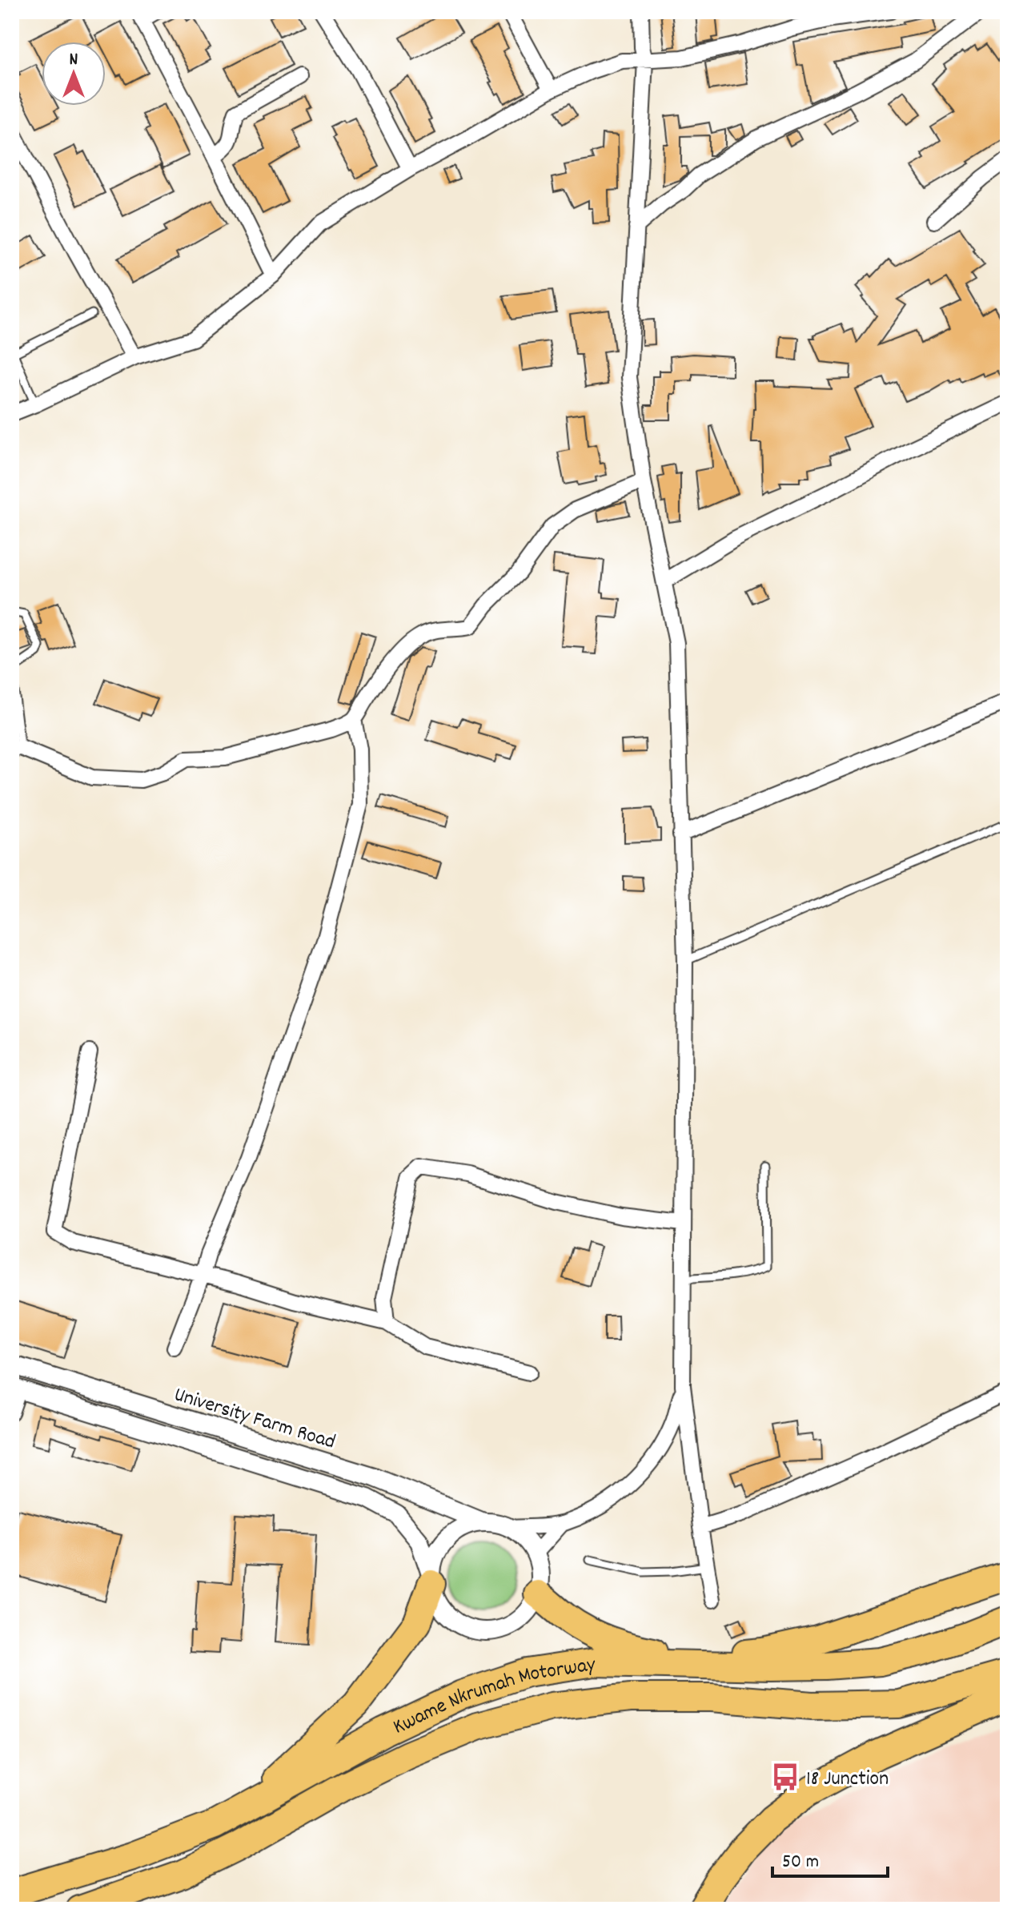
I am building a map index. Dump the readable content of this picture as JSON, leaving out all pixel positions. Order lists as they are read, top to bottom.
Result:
{
  "streets": {
    "highway": ["Kwame Nkrumah Motorway"],
    "street": ["University Farm Road"]
  },
  "places": {
    "bus stop": ["18 Junction"]
  },
  "scale_bar": "50 m",
  "north": "top"
}
